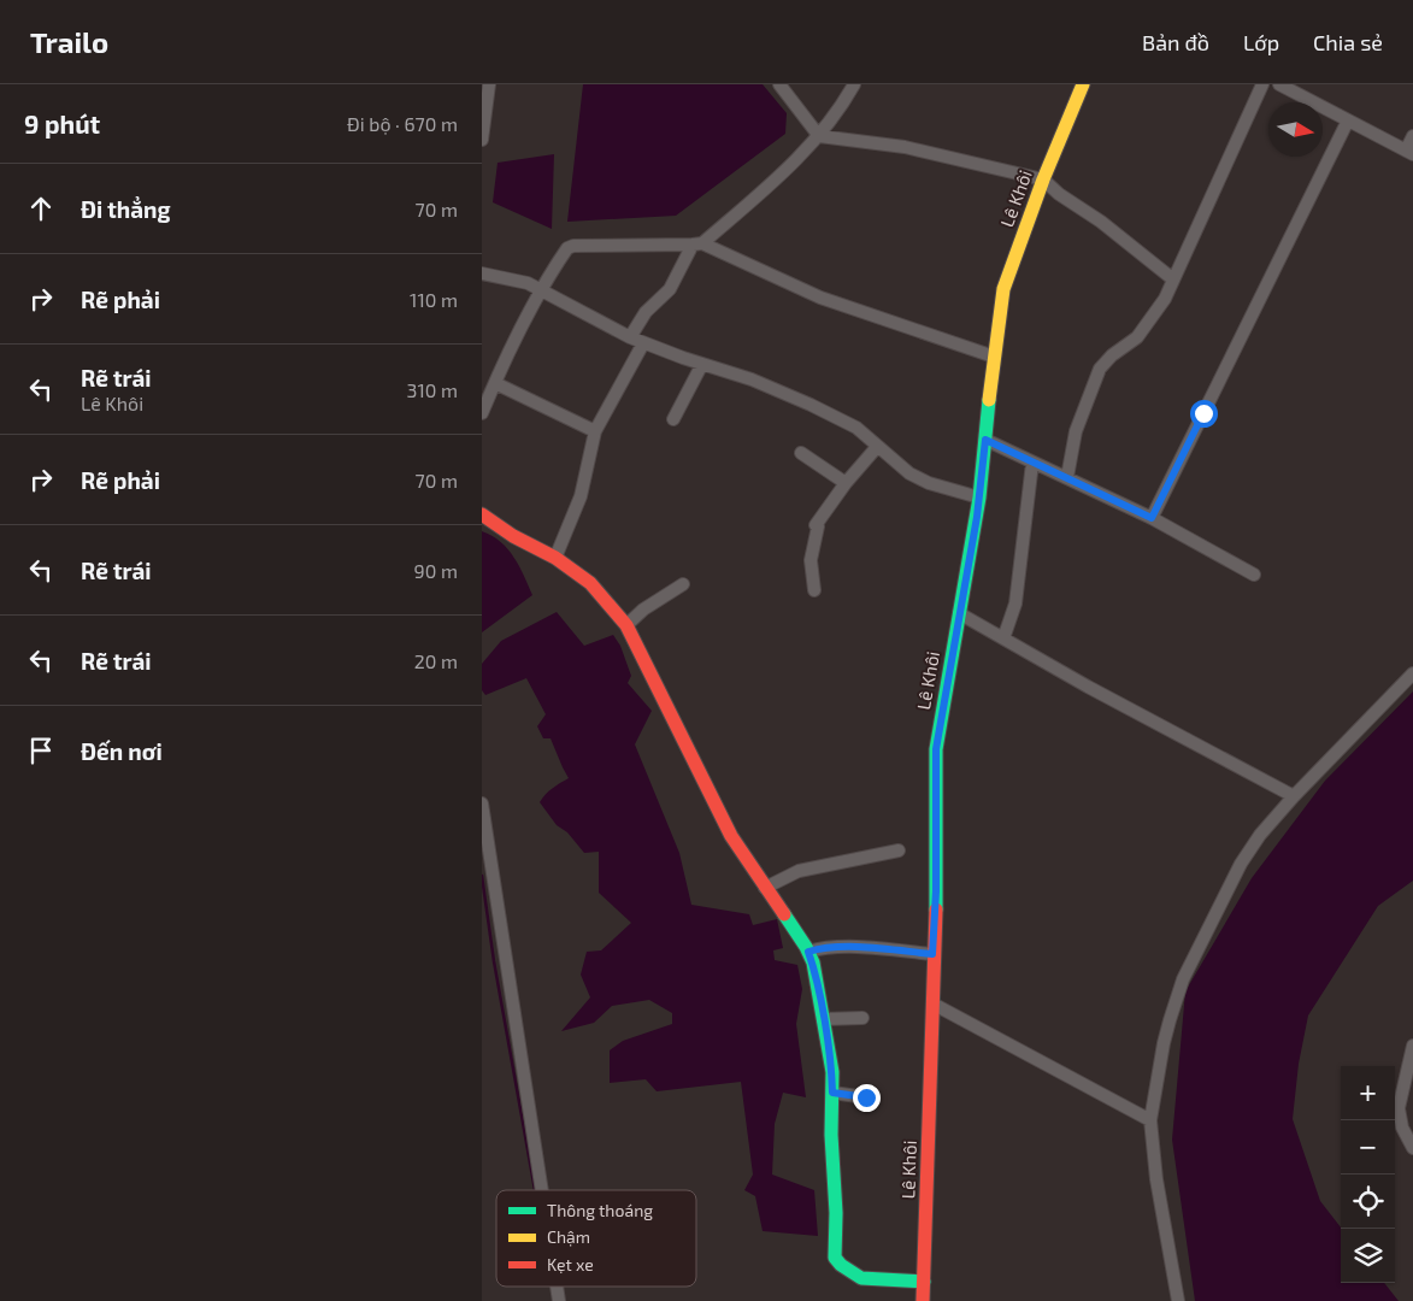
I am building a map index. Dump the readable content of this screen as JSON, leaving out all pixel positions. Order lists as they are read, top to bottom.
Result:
{
  "streets": {
    "street": ["Lê Khôi"]
  },
  "legend": ["Thông thoáng", "Chậm", "Kẹt xe"],
  "north": "right",
  "page": {
    "header": "Trailo",
    "nav": ["Bản đồ", "Lớp", "Chia sẻ"],
    "heading": ["9 phút", "Đi bộ · 670 m"],
    "list": [
      ["Đi thẳng", "70 m"],
      ["Rẽ phải", "110 m"],
      ["Rẽ trái", "Lê Khôi", "310 m"],
      ["Rẽ phải", "70 m"],
      ["Rẽ trái", "90 m"],
      ["Rẽ trái", "20 m"],
      "Đến nơi"
    ],
    "map_buttons": ["+", "−"]
  }
}
